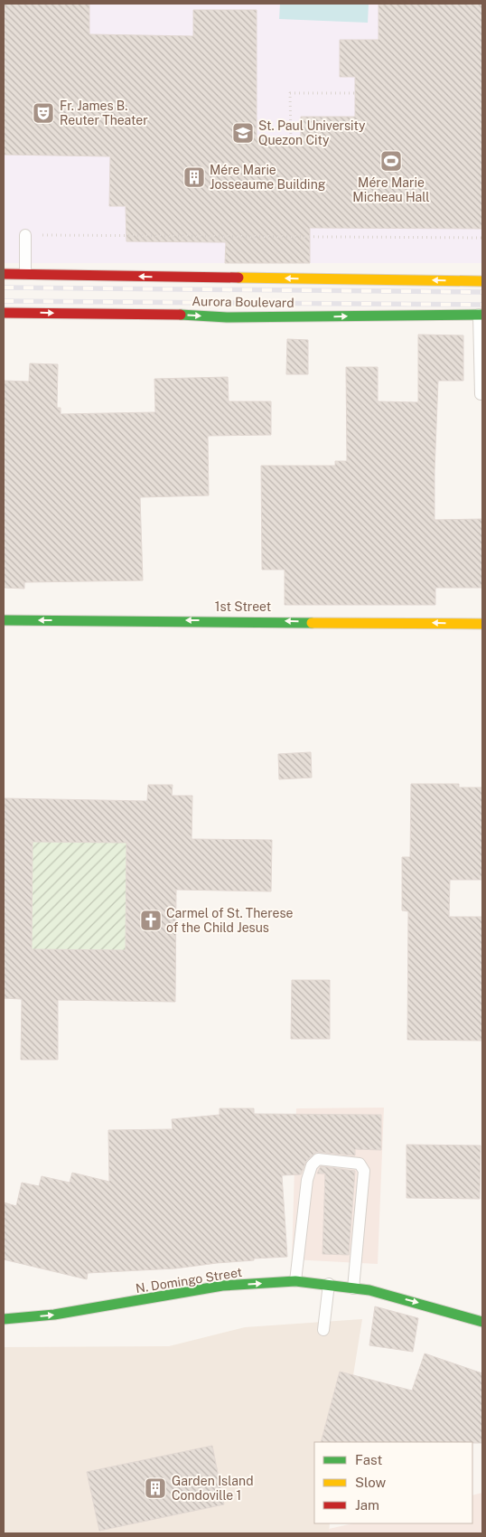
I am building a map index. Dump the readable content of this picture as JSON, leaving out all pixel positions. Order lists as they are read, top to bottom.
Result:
{
  "streets": {
    "main road": ["Aurora Boulevard", "1st Street", "N. Domingo Street"]
  },
  "one_way": ["1st Street", "N. Domingo Street"],
  "places": {
    "theatre": ["Fr. James B. Reuter Theater"],
    "school or university": ["St. Paul University Quezon City"],
    "sports": ["Mére Marie Micheau Hall"],
    "building": ["Mére Marie Josseaume Building", "Garden Island Condoville 1"],
    "church": ["Carmel of St. Therese of the Child Jesus"]
  },
  "legend": ["Fast", "Slow", "Jam"]
}
